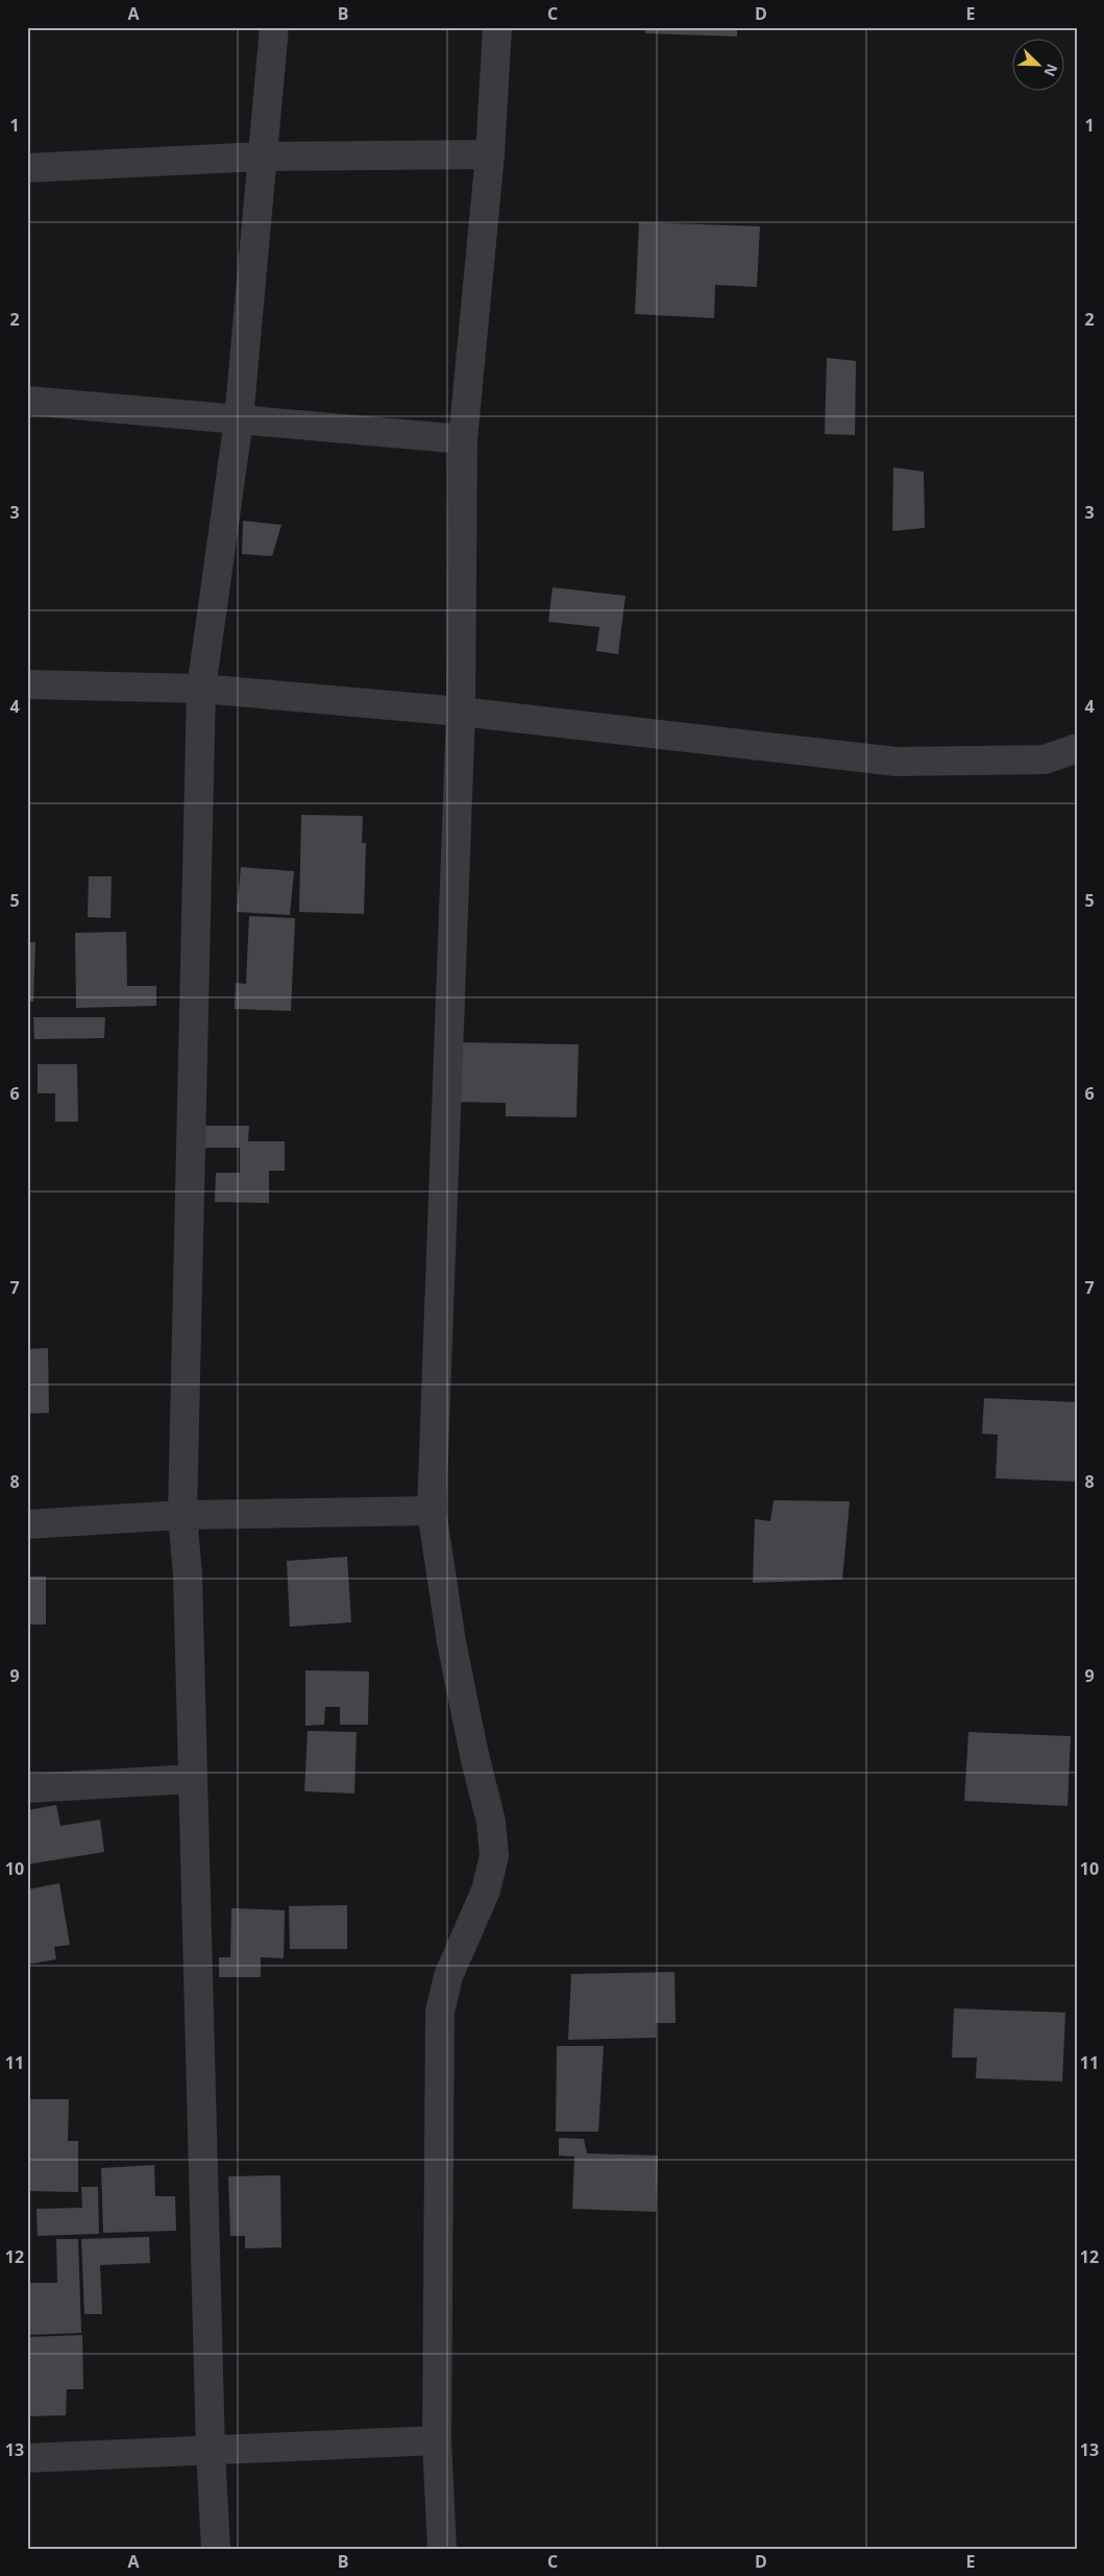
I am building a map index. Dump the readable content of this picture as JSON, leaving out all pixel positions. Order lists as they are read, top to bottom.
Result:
{
  "north": "bottom right",
  "grid": {
    "columns": [
      "A",
      "B",
      "C",
      "D",
      "E"
    ],
    "rows": [
      "1",
      "2",
      "3",
      "4",
      "5",
      "6",
      "7",
      "8",
      "9",
      "10",
      "11",
      "12",
      "13"
    ]
  }
}
